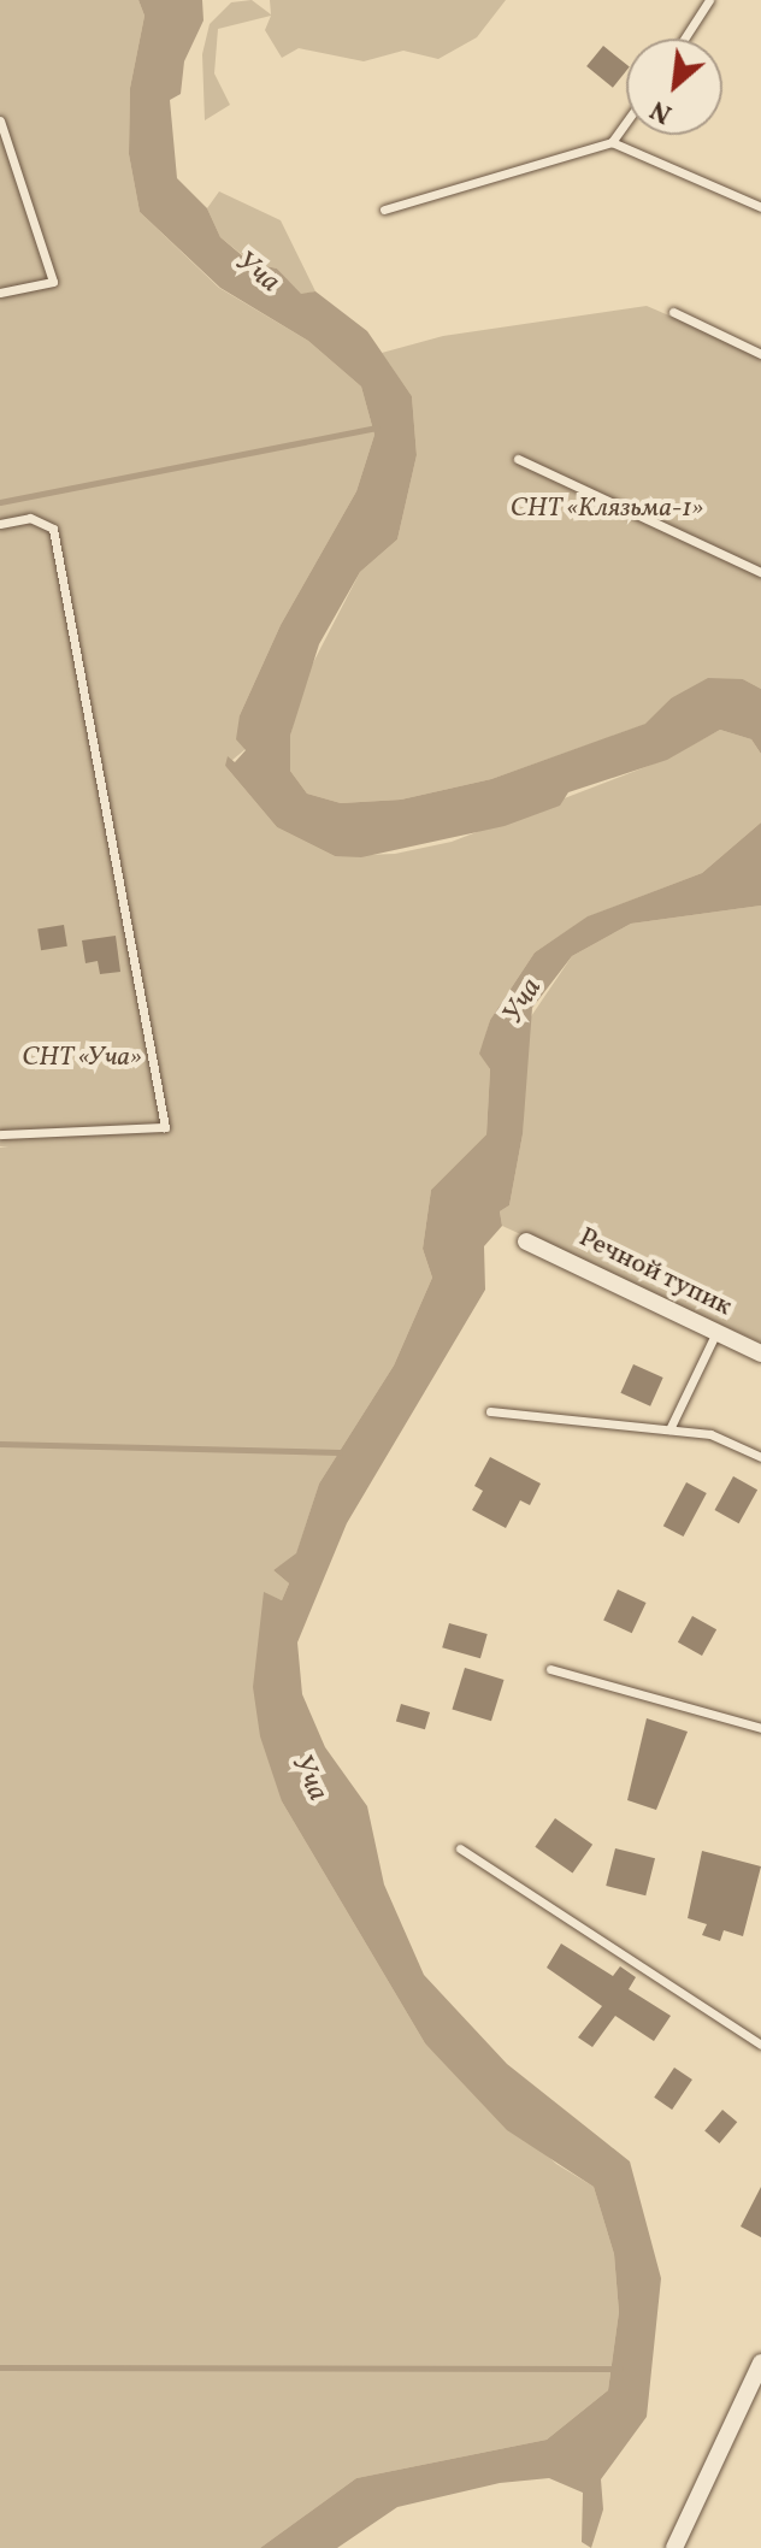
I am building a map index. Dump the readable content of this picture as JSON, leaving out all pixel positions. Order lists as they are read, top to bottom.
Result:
{
  "streets": {
    "street": ["Речной тупик"]
  },
  "water": ["Уча"],
  "parks": ["СНТ «Клязьма-1»", "СНТ «Уча»"],
  "north": "bottom left"
}
